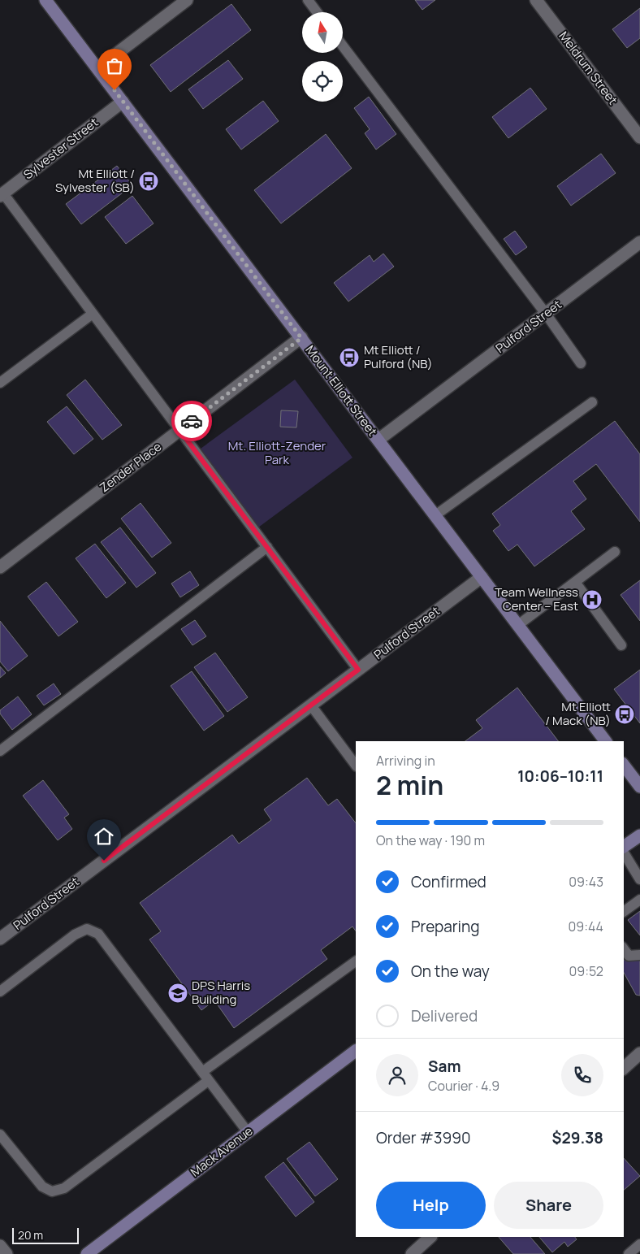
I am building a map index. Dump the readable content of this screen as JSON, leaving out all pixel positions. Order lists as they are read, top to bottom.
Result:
{
  "streets": {
    "main road": ["Mount Elliott Street", "Mack Avenue"],
    "street": [
      "Meldrum Street",
      "Sylvester Street",
      "Pulford Street",
      "Zender Place"
    ]
  },
  "crossings": [
    ["Sylvester Street", "Mount Elliott Street"],
    ["Pulford Street", "Mount Elliott Street"],
    ["Mount Elliott Street", "Zender Place"]
  ],
  "parks": ["Mt. Elliott-Zender Park"],
  "places": {
    "bus stop": ["Mt Elliott / Sylvester (SB)", "Mt Elliott / Pulford (NB)", "Mt Elliott / Mack (NB)"],
    "hospital": ["Team Wellness Center – East"],
    "school or university": ["DPS Harris Building"]
  },
  "scale_bar": "20 m",
  "north": "top",
  "page": {
    "heading": ["2 min", "Arriving in", "10:06–10:11"],
    "panel": [
      "Sam",
      "Courier · 4.9",
      "Order #3990",
      "$29.38"
    ],
    "bar": "On the way · 190 m",
    "list": [
      ["Confirmed", "09:43"],
      ["Preparing", "09:44"],
      ["On the way", "09:52"],
      "Delivered"
    ],
    "buttons": ["Help", "Share"],
    "scale": "20 m"
  }
}
